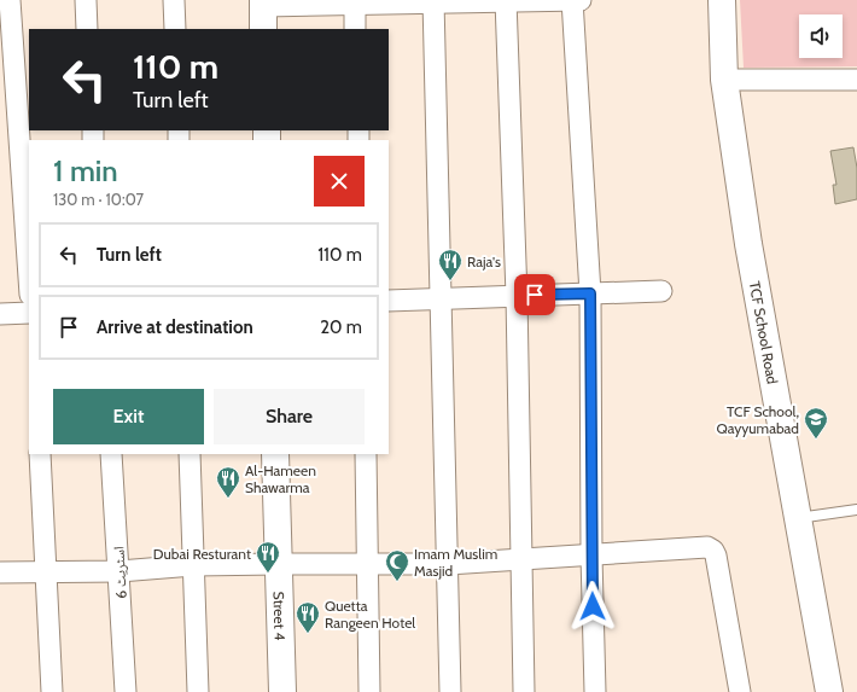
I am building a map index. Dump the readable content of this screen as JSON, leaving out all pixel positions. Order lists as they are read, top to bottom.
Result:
{
  "streets": {
    "street": ["TCF School Road", "اسٹریٹ 6", "Street 4"]
  },
  "places": {
    "restaurant": [
      "Raja's",
      "Al-Hameen Shawarma",
      "Dubai Resturant",
      "Quetta Rangeen Hotel"
    ],
    "school or university": ["TCF School, Qayyumabad"],
    "mosque": ["Imam Muslim Masjid"]
  },
  "page": {
    "turn": ["110 m", "Turn left"],
    "heading": ["1 min", "130 m · 10:07"],
    "list": [
      {
        "name": "Turn left",
        "value": "110 m"
      },
      {
        "name": "Arrive at destination",
        "value": "20 m"
      }
    ],
    "buttons": ["Exit", "Share"]
  }
}
